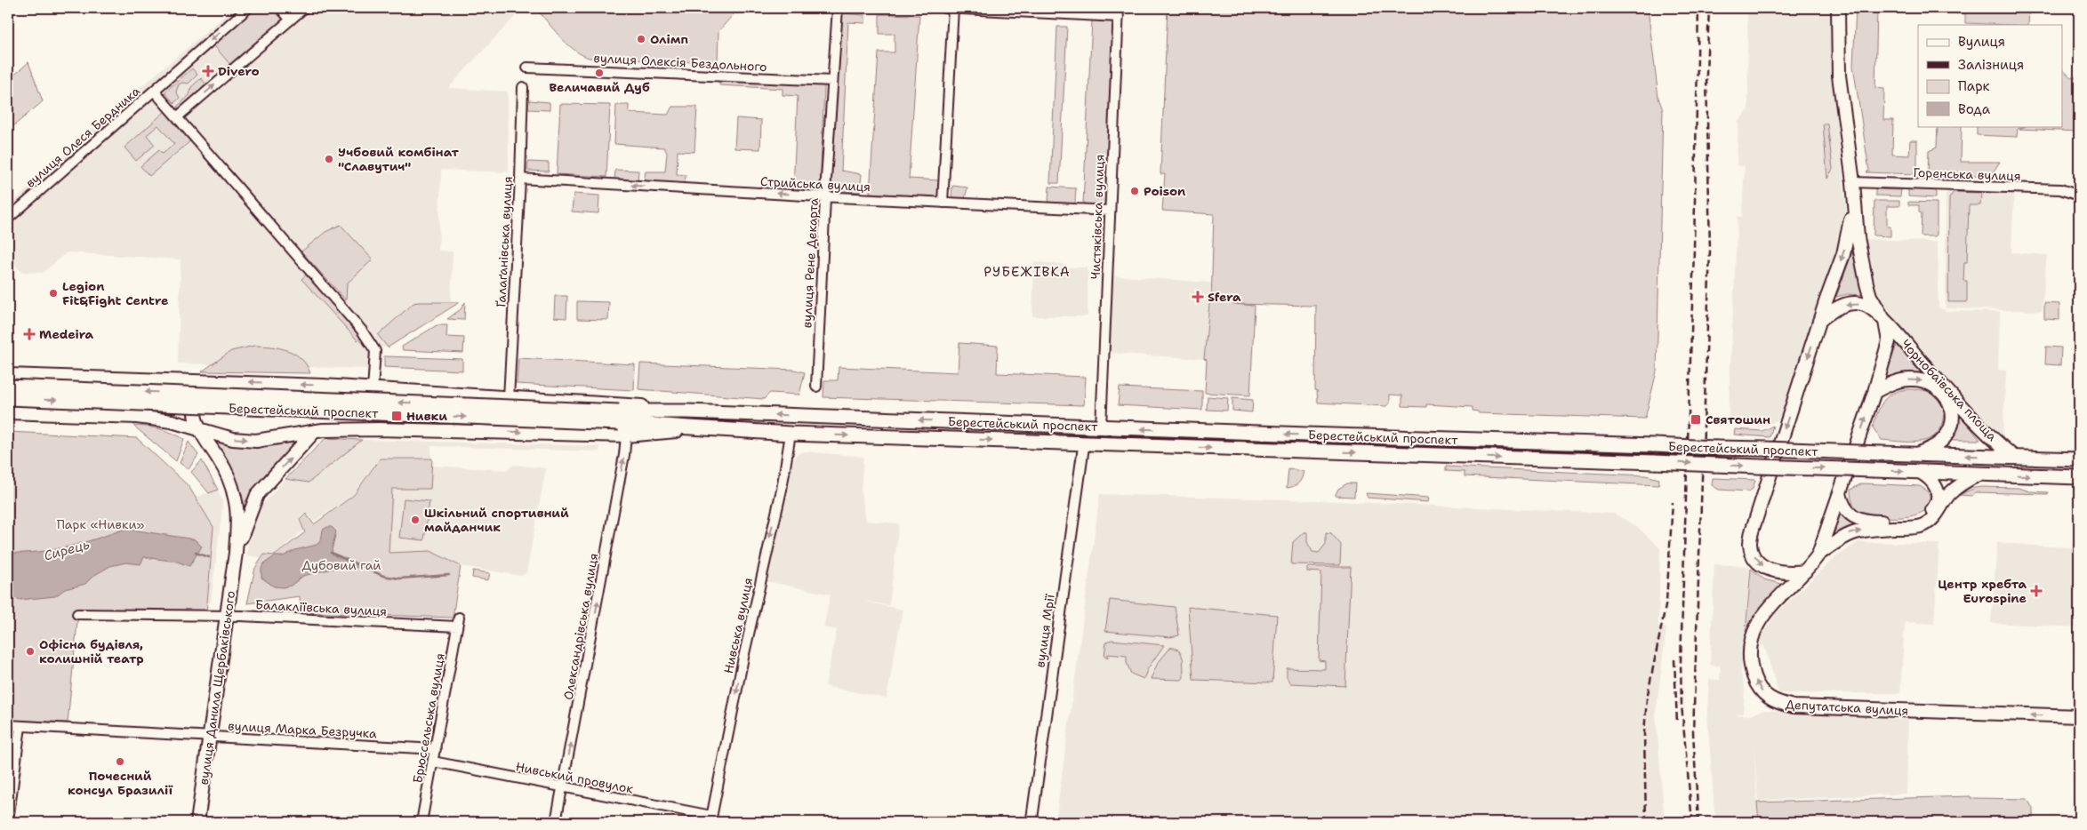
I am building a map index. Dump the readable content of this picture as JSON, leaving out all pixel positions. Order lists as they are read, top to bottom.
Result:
{
  "streets": {
    "main road": [
      "Чорнобаївська площа",
      "Берестейський проспект",
      "вулиця Данила Щербаківського",
      "Депутатська вулиця"
    ],
    "street": [
      "вулиця Олексія Бездольного",
      "вулиця Олеся Бердника",
      "Горенська вулиця",
      "Стрийська вулиця",
      "Чистяківська вулиця",
      "Ґалаґанівська вулиця",
      "вулиця Рене Декарта",
      "Балакліївська вулиця",
      "Нивська вулиця",
      "Олександрівська вулиця",
      "вулиця Мрії",
      "Брюссельська вулиця",
      "вулиця Марка Безручка",
      "Нивський провулок"
    ]
  },
  "crossings": [
    ["вулиця Олексія Бездольного", "вулиця Рене Декарта"],
    ["вулиця Олеся Бердника", "Берестейський проспект"],
    ["Стрийська вулиця", "Чистяківська вулиця"],
    ["Стрийська вулиця", "Ґалаґанівська вулиця"],
    ["Стрийська вулиця", "вулиця Рене Декарта"],
    ["Чистяківська вулиця", "Берестейський проспект"],
    ["Ґалаґанівська вулиця", "Берестейський проспект"],
    ["Чорнобаївська площа", "Берестейський проспект"],
    ["Чорнобаївська площа", "Депутатська вулиця"],
    ["Берестейський проспект", "Нивська вулиця"],
    ["Берестейський проспект", "Олександрівська вулиця"],
    ["Берестейський проспект", "вулиця Мрії"],
    ["Берестейський проспект", "вулиця Данила Щербаківського"],
    ["Балакліївська вулиця", "вулиця Данила Щербаківського"],
    ["Балакліївська вулиця", "Брюссельська вулиця"],
    ["Нивська вулиця", "Нивський провулок"],
    ["Олександрівська вулиця", "Нивський провулок"],
    ["вулиця Данила Щербаківського", "вулиця Марка Безручка"],
    ["Брюссельська вулиця", "вулиця Марка Безручка"],
    ["Брюссельська вулиця", "Нивський провулок"]
  ],
  "one_way": ["Стрийська вулиця", "Нивська вулиця", "Олександрівська вулиця"],
  "districts": ["РУБЕЖІВКА"],
  "water": ["Сирець"],
  "parks": ["Парк «Нивки»", "Дубовий гай"],
  "places": {
    "other": [
      "Олімп",
      "Величавий Дуб",
      "Учбовий комбінат \"Славутич\"",
      "Poison",
      "Legion Fit&Fight Centre",
      "Шкільний спортивний майданчик",
      "Офісна будівля, колишній театр",
      "Почесний консул Бразилії"
    ],
    "health": [
      "Divero",
      "Sfera",
      "Medeira",
      "Центр хребта Eurospine"
    ],
    "transit": ["Нивки", "Святошин"]
  },
  "legend": [
    "Вулиця",
    "Залізниця",
    "Парк",
    "Вода"
  ]
}
